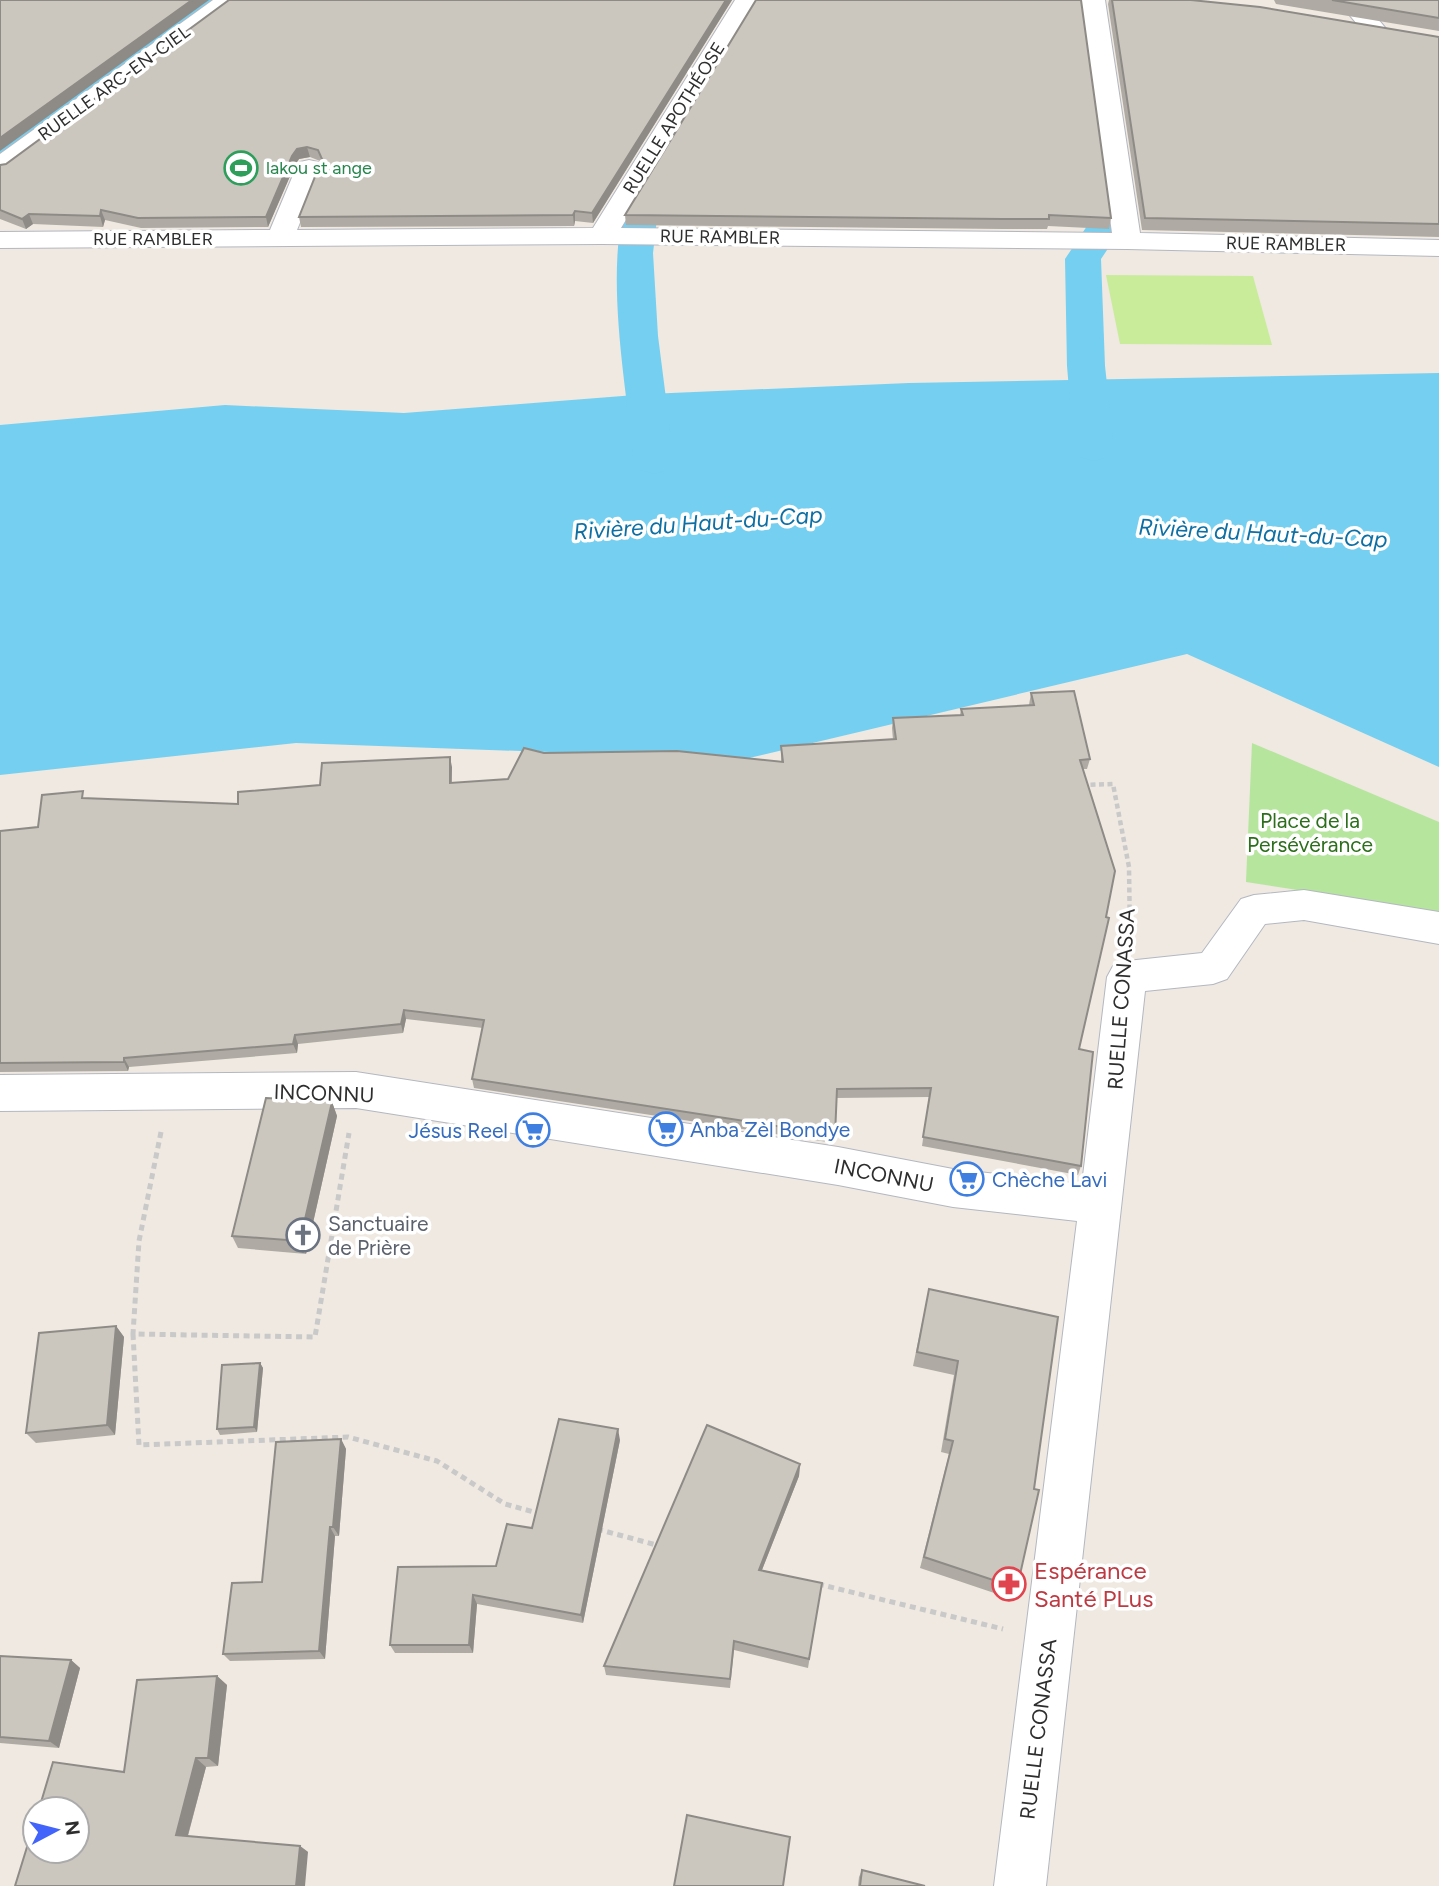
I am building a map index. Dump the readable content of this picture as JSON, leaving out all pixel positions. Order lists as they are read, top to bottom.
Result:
{
  "streets": {
    "street": [
      "RUELLE ARC-EN-CIEL",
      "RUELLE APOTHÉOSE",
      "RUE RAMBLER",
      "RUELLE CONASSA",
      "INCONNU"
    ]
  },
  "crossings": [
    ["RUELLE APOTHÉOSE", "RUE RAMBLER"],
    ["RUELLE CONASSA", "INCONNU"]
  ],
  "water": ["Rivière du Haut-du-Cap"],
  "parks": ["Place de la Persévérance"],
  "places": {
    "sports": ["lakou st ange"],
    "supermarket": ["Anba Zèl Bondye", "Jésus Reel", "Chèche Lavi"],
    "church": ["Sanctuaire de Prière"],
    "pharmacy": ["Espérance Santé PLus"]
  },
  "north": "right"
}
